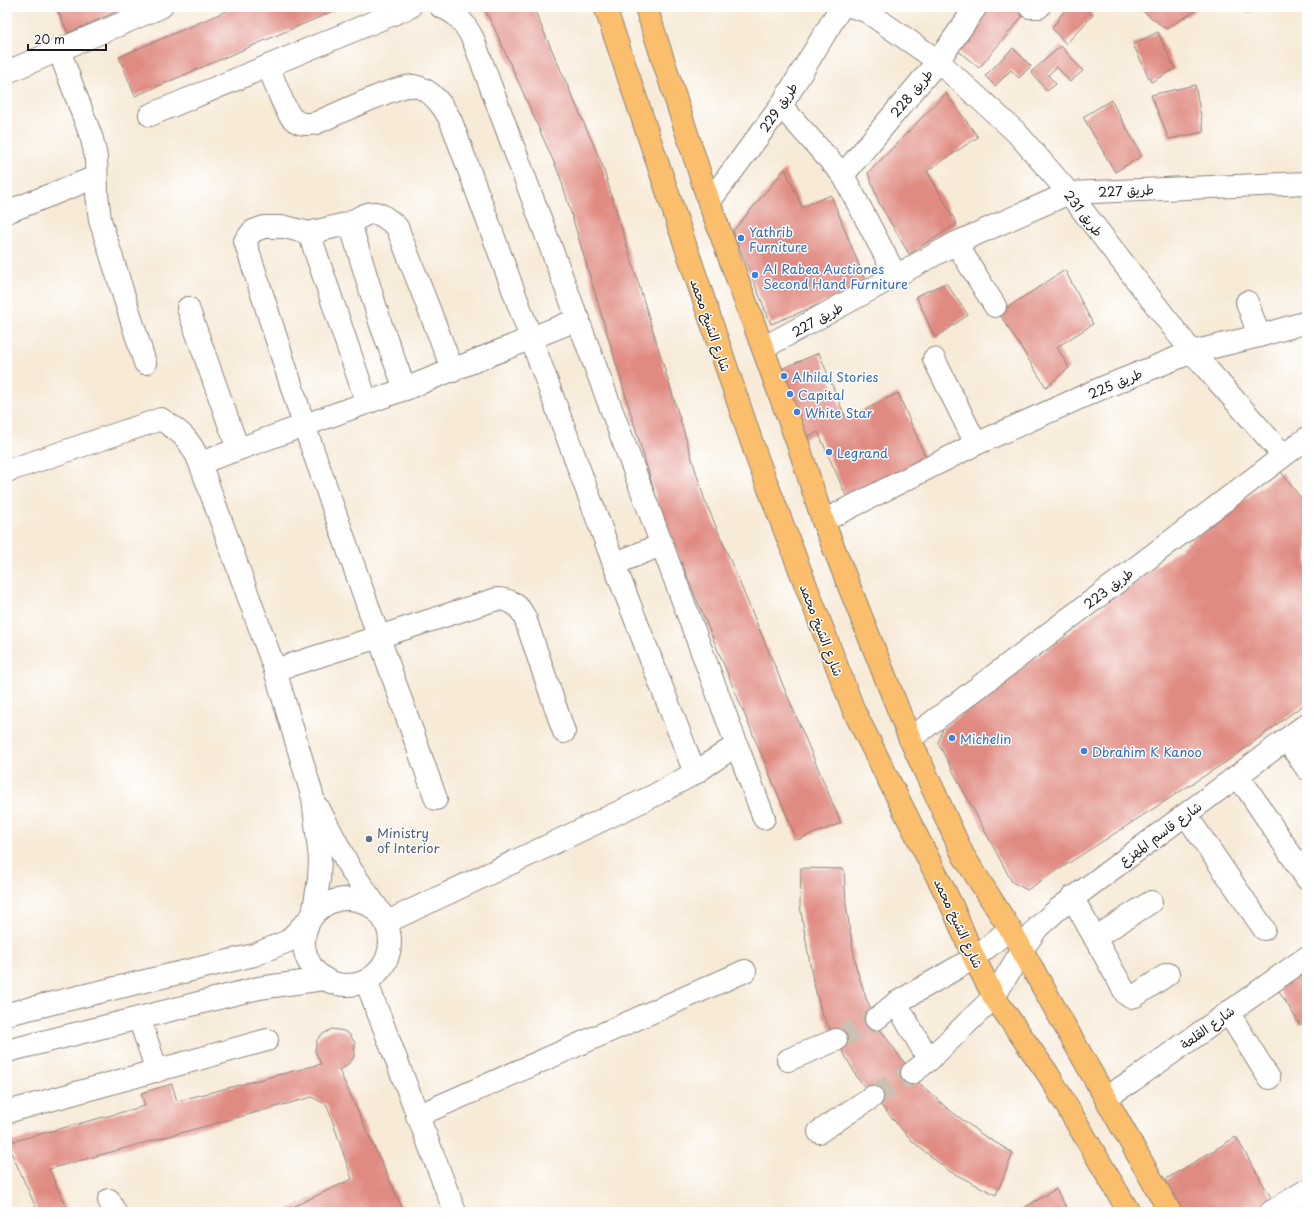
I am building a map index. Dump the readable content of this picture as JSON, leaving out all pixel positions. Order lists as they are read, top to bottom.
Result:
{
  "streets": {
    "main road": ["شارع الشيخ محمد"],
    "street": [
      "طريق 228",
      "طريق 229",
      "طريق 227",
      "طريق 231",
      "طريق 225",
      "طريق 223",
      "شارع قاسم المهزع",
      "شارع القلعة"
    ]
  },
  "crossings": [
    ["طريق 228", "طريق 231"],
    ["طريق 227", "طريق 231"],
    ["طريق 231", "طريق 225"],
    ["طريق 231", "طريق 223"],
    ["شارع الشيخ محمد", "شارع قاسم المهزع"]
  ],
  "places": [
    "Yathrib Furniture",
    "Al Rabea Auctiones Second Hand Furniture",
    "Alhilal Stories",
    "Capital",
    "White Star",
    "Legrand",
    "Michelin",
    "Dbrahim K Kanoo",
    "Ministry of Interior"
  ],
  "scale_bar": "20 m"
}
